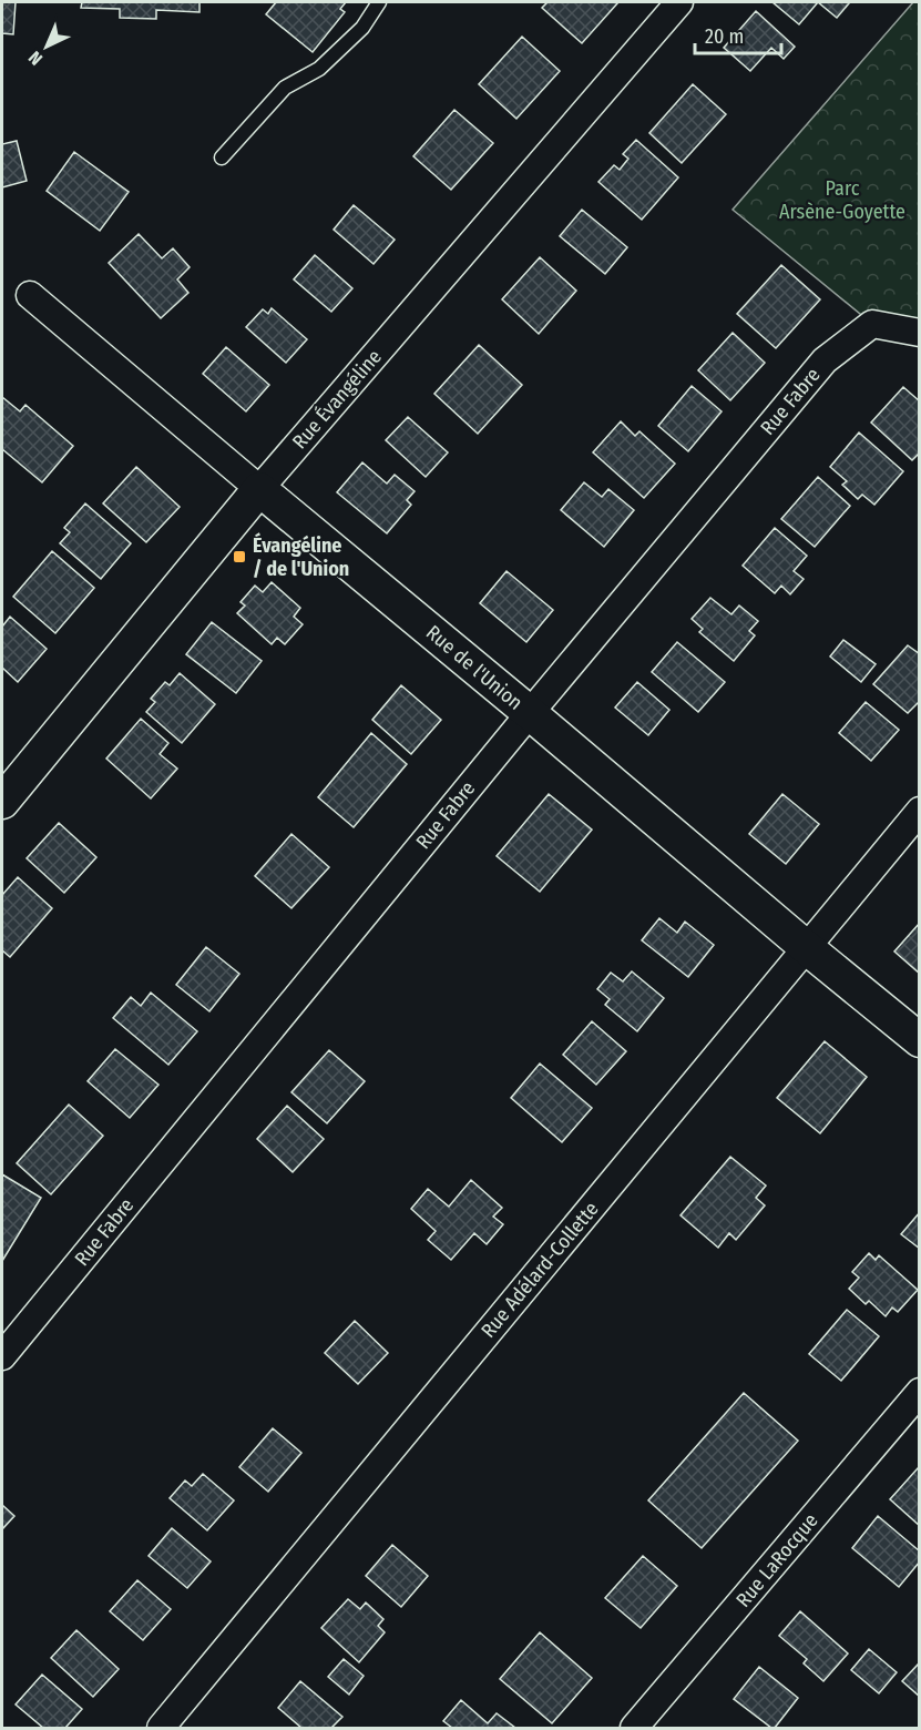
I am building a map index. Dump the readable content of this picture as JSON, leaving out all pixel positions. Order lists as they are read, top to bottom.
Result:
{
  "streets": {
    "street": [
      "Rue Évangéline",
      "Rue Fabre",
      "Rue de l'Union",
      "Rue Adélard-Collette",
      "Rue LaRocque"
    ]
  },
  "crossings": [
    ["Rue Évangéline", "Rue de l'Union"],
    ["Rue Fabre", "Rue de l'Union"],
    ["Rue de l'Union", "Rue Adélard-Collette"]
  ],
  "parks": ["Parc Arsène-Goyette"],
  "places": {
    "transit": ["Évangéline / de l'Union"]
  },
  "scale_bar": "20 m",
  "north": "bottom left"
}
